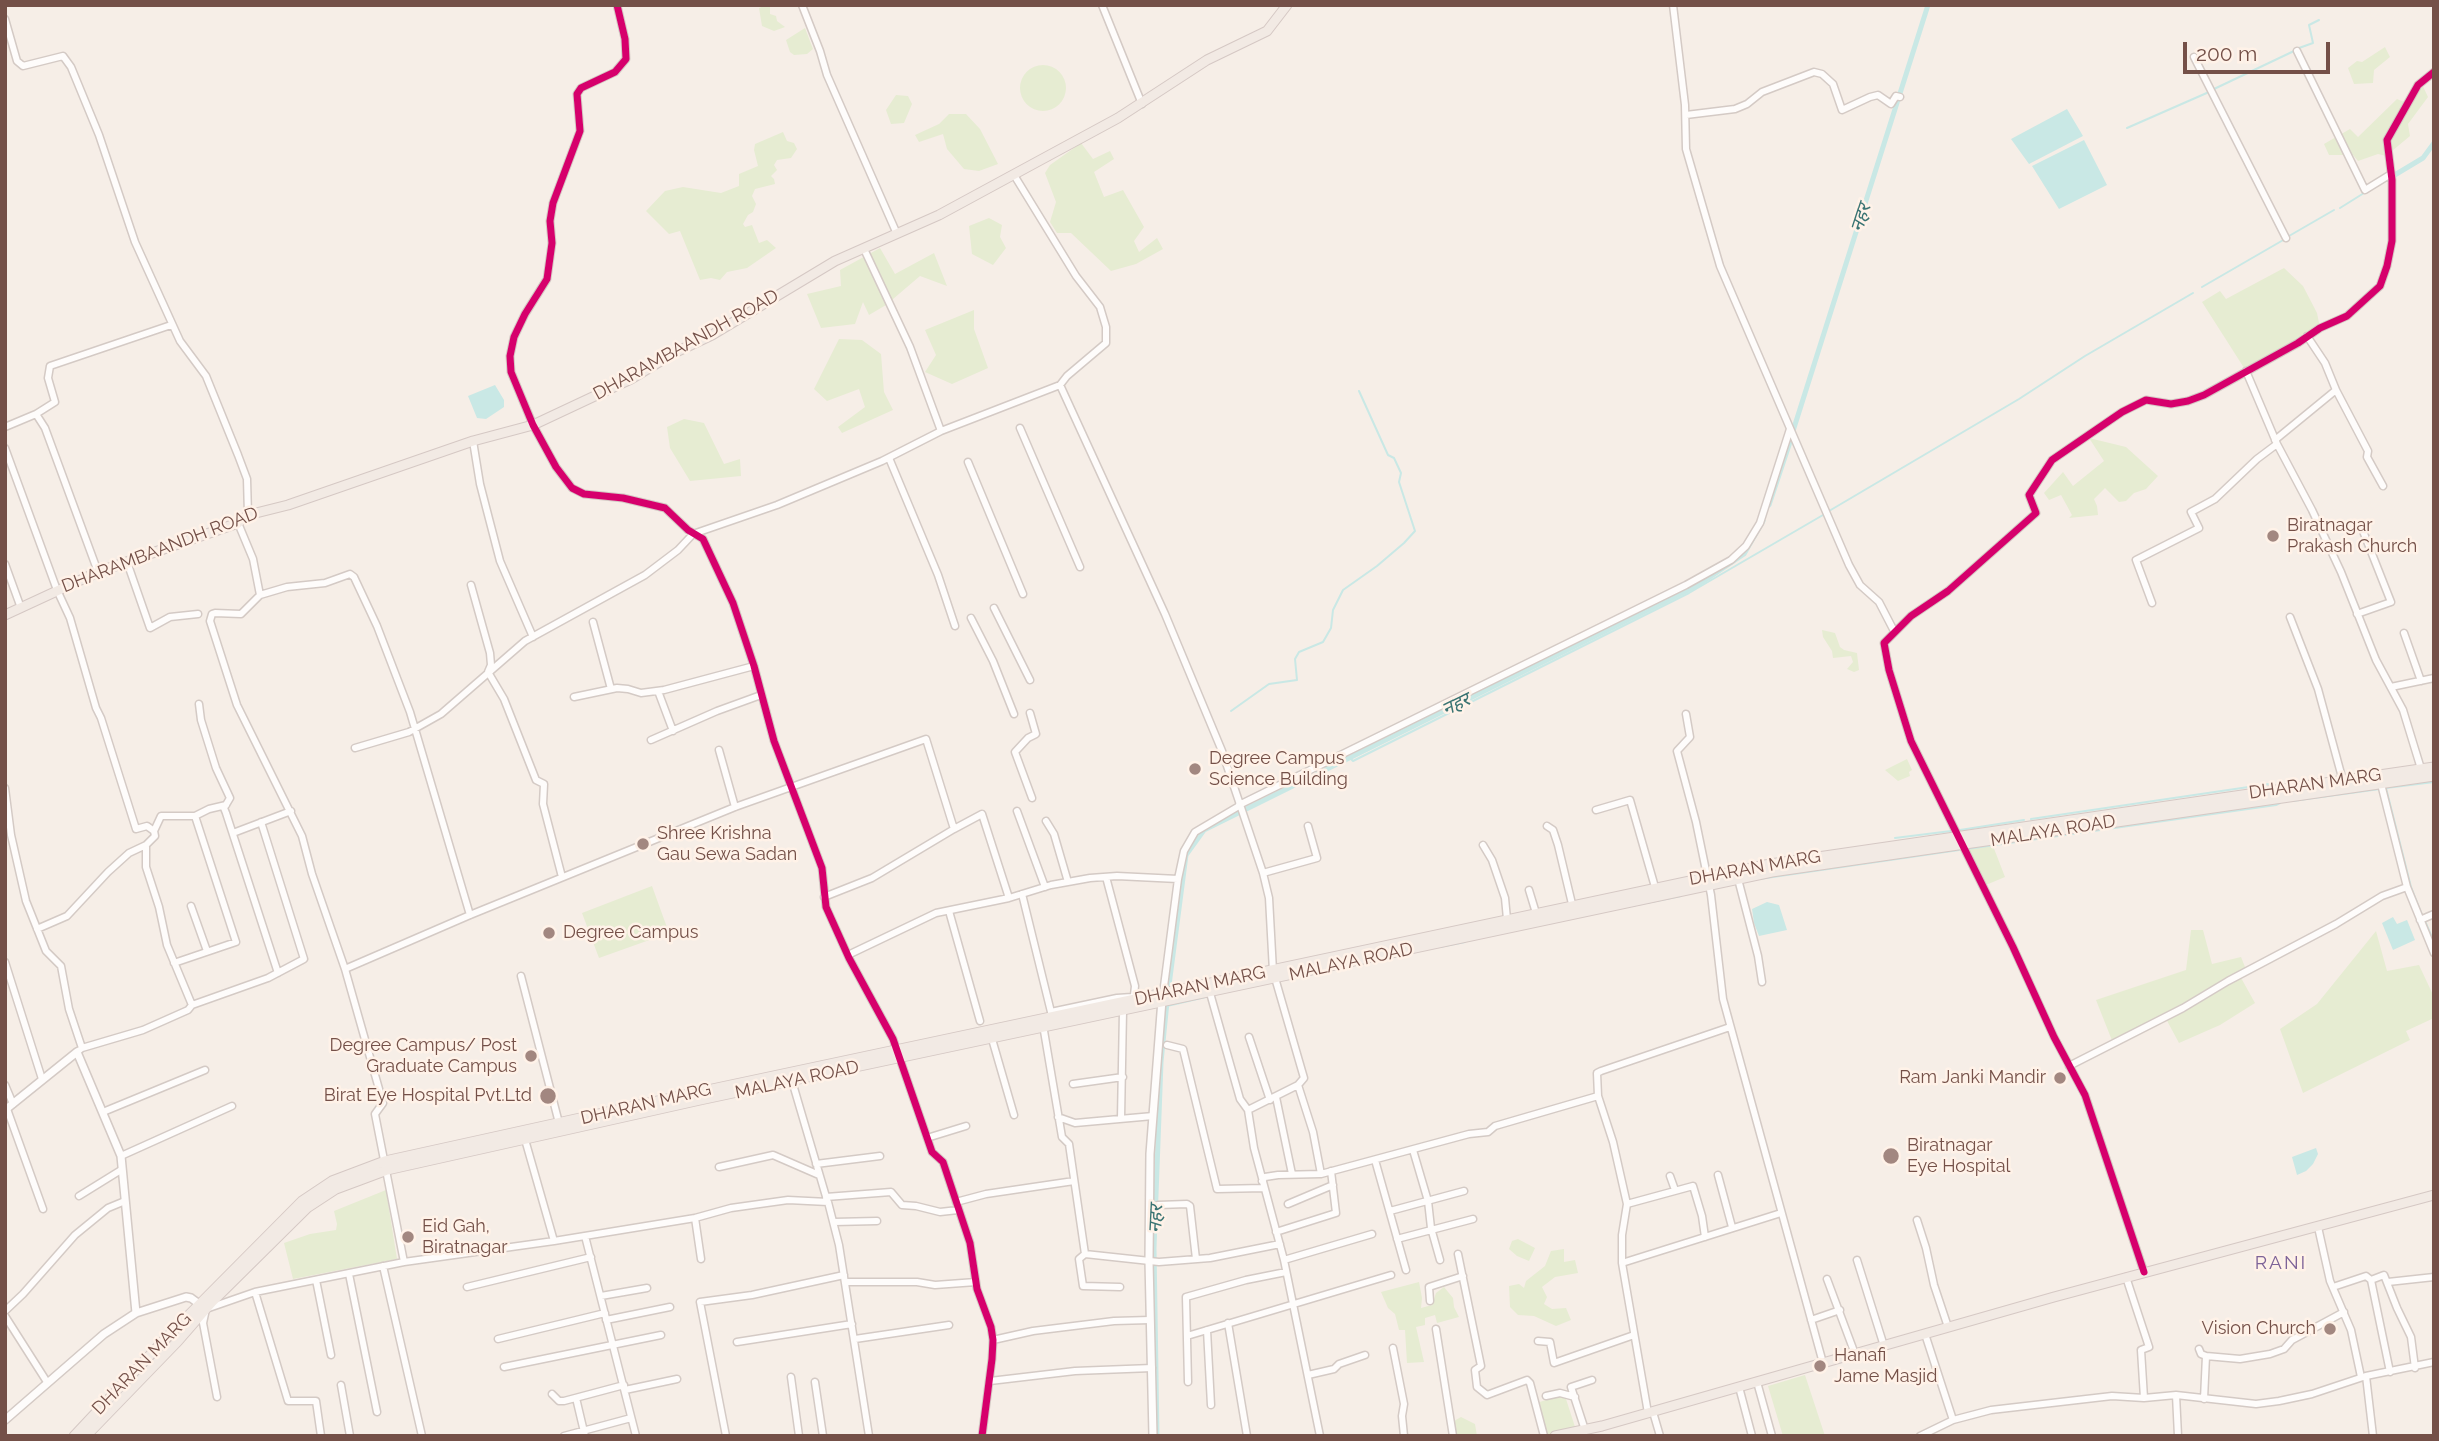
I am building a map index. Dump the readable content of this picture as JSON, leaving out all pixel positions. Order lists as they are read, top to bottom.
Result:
{
  "streets": {
    "main road": ["DHARAMBAANDH ROAD", "DHARAN MARG", "MALAYA ROAD"]
  },
  "crossings": [
    ["DHARAN MARG", "MALAYA ROAD"]
  ],
  "districts": ["RANI"],
  "water": ["नहर"],
  "places": [
    "Biratnagar Prakash Church",
    "Degree Campus Science Building",
    "Shree Krishna Gau Sewa Sadan",
    "Degree Campus",
    "Degree Campus/ Post Graduate Campus",
    "Ram Janki Mandir",
    "Birat Eye Hospital Pvt.Ltd",
    "Biratnagar Eye Hospital",
    "Eid Gah, Biratnagar",
    "Vision Church",
    "Hanafi Jame Masjid"
  ],
  "scale_bar": "200 m"
}
